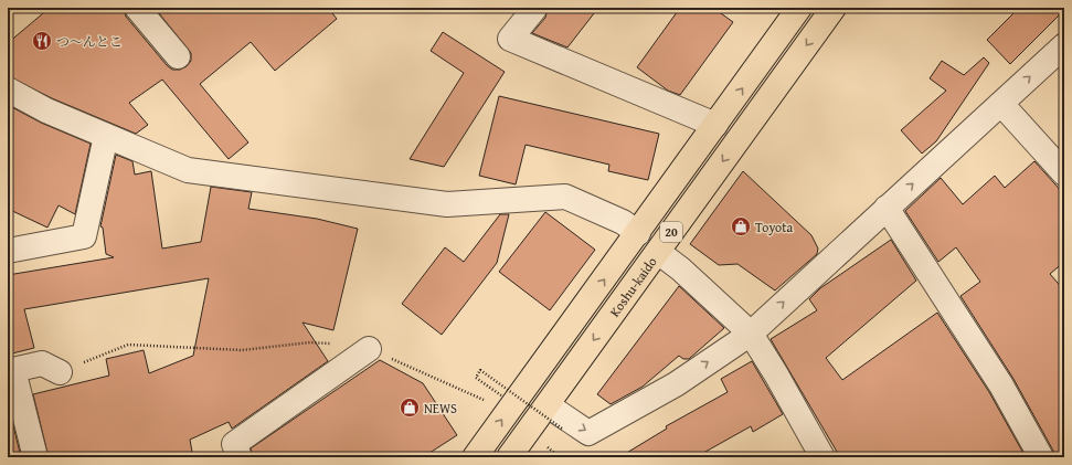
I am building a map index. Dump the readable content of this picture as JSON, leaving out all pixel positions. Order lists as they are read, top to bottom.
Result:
{
  "streets": {
    "highway": ["20", "Koshu-kaido"]
  },
  "places": {
    "restaurant": ["つ～んとこ"],
    "shop": ["Toyota", "NEWS"]
  }
}
